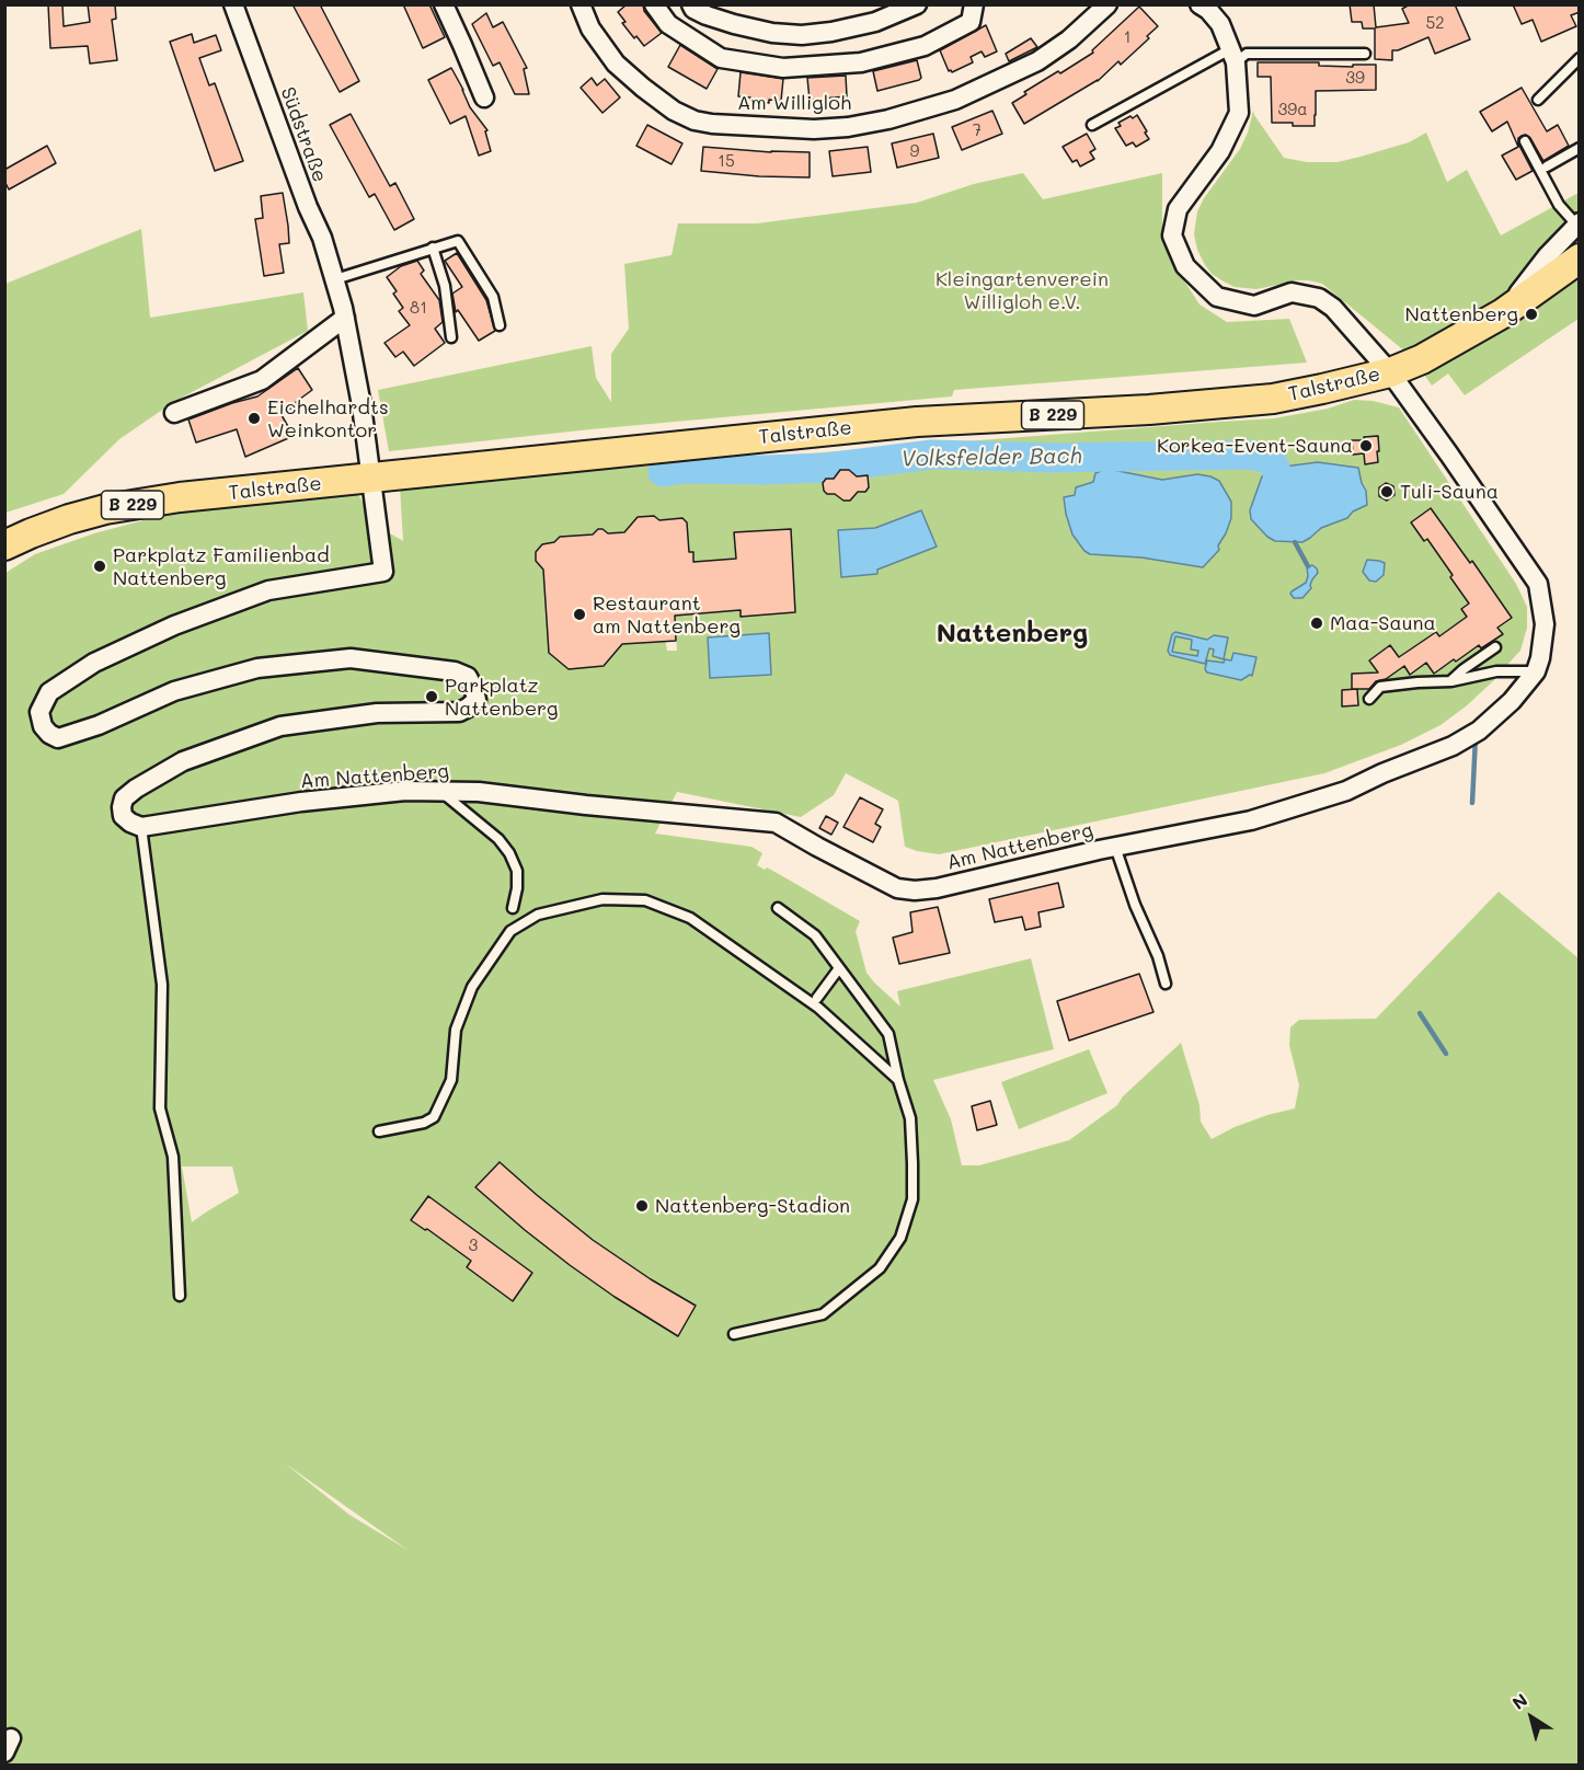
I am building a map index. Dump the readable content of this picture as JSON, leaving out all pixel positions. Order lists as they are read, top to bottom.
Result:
{
  "streets": {
    "main road": ["Talstraße", "B 229"],
    "street": ["Am Willigloh", "Südstraße", "Am Nattenberg"]
  },
  "crossings": [
    ["Südstraße", "Talstraße"],
    ["Talstraße", "Am Nattenberg"]
  ],
  "districts": ["Nattenberg"],
  "water": ["Volksfelder Bach"],
  "parks": ["Kleingartenverein Willigloh e.V."],
  "places": [
    "Nattenberg",
    "Eichelhardts Weinkontor",
    "Korkea-Event-Sauna",
    "Tuli-Sauna",
    "Parkplatz Familienbad Nattenberg",
    "Restaurant am Nattenberg",
    "Maa-Sauna",
    "Parkplatz Nattenberg",
    "Nattenberg-Stadion"
  ],
  "house_numbers": [
    "52",
    "1",
    "39",
    "39a",
    "7",
    "9",
    "15",
    "81",
    "3"
  ],
  "north": "top left"
}
